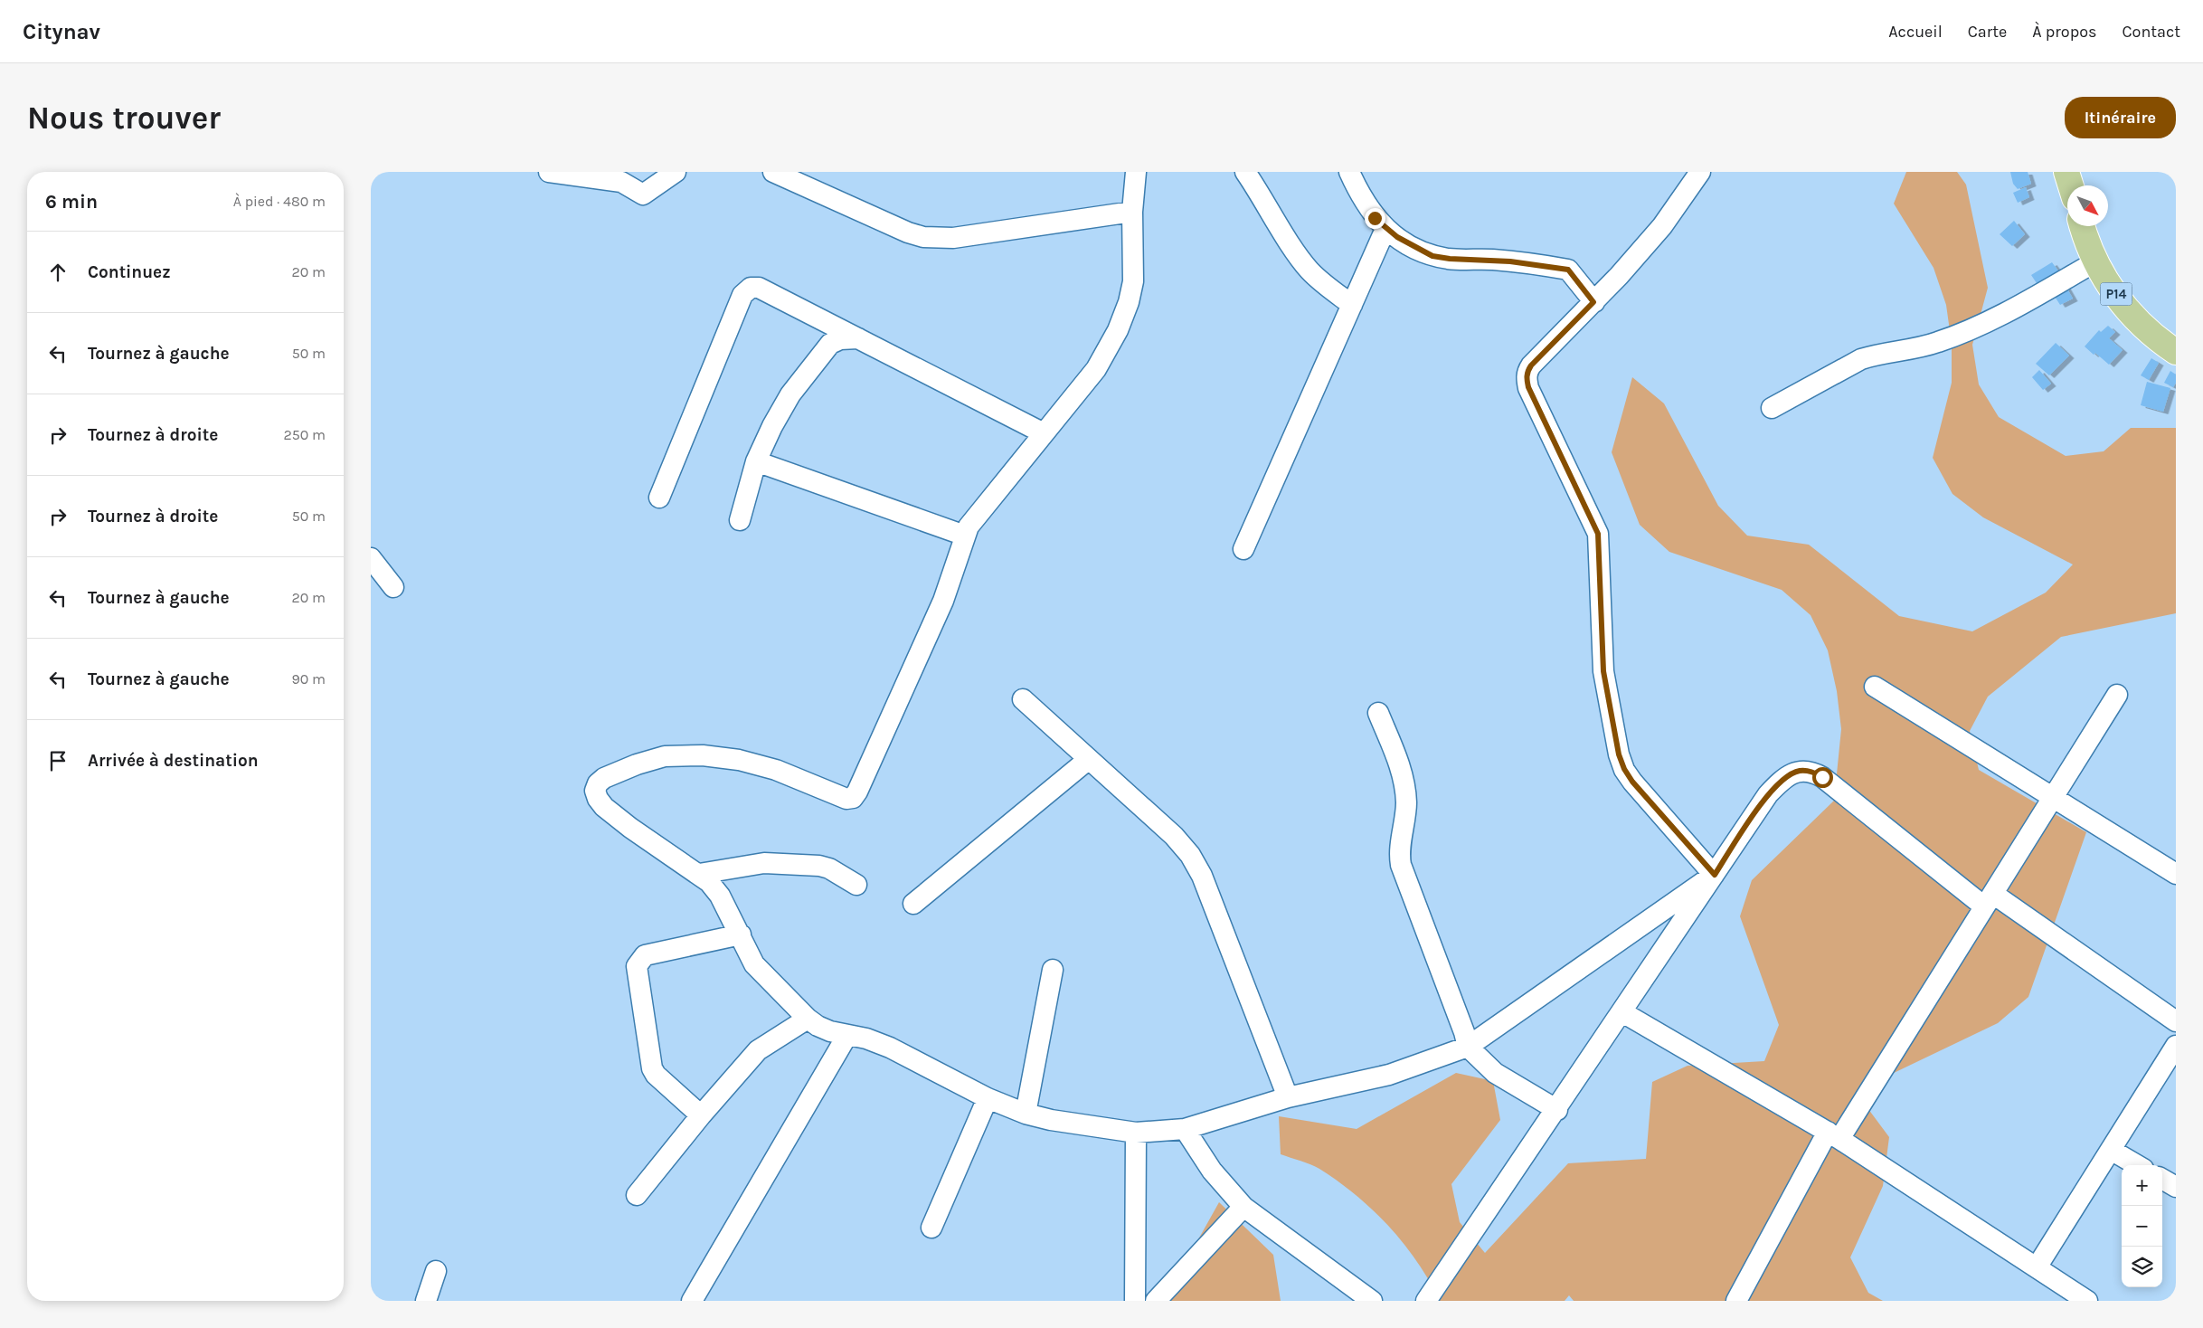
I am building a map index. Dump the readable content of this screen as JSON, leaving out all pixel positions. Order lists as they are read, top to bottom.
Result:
{
  "streets": {
    "main road": ["P14"]
  },
  "north": "bottom right",
  "page": {
    "header": "Citynav",
    "nav": [
      "Accueil",
      "Carte",
      "À propos",
      "Contact"
    ],
    "buttons": "Itinéraire",
    "title": "Nous trouver",
    "heading": ["6 min", "À pied · 480 m"],
    "list": [
      ["Continuez", "20 m"],
      ["Tournez à gauche", "50 m"],
      ["Tournez à droite", "250 m"],
      ["Tournez à droite", "50 m"],
      ["Tournez à gauche", "20 m"],
      ["Tournez à gauche", "90 m"],
      "Arrivée à destination"
    ],
    "map_buttons": ["+", "−"]
  }
}
